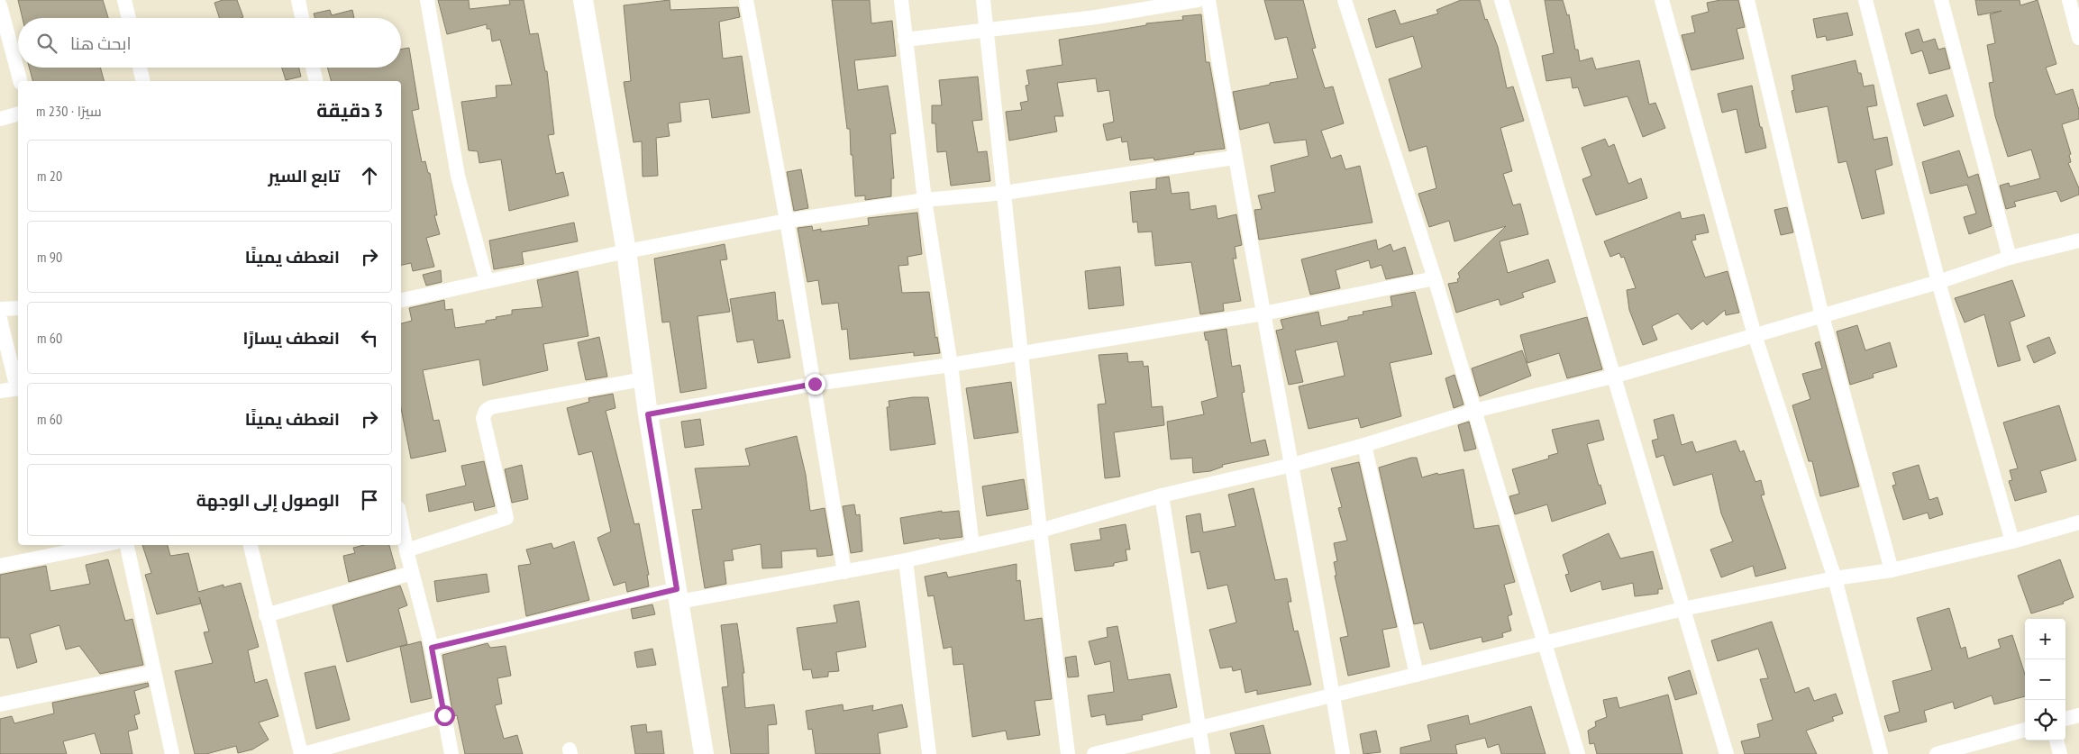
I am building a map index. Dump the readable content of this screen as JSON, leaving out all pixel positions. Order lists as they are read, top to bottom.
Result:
{
  "page": {
    "search": "ابحث هنا",
    "heading": ["3 دقيقة", "سيرًا · 230 m"],
    "list": [
      ["تابع السير", "20 m"],
      ["انعطف يمينًا", "90 m"],
      ["انعطف يسارًا", "60 m"],
      ["انعطف يمينًا", "60 m"],
      "الوصول إلى الوجهة"
    ],
    "map_buttons": ["+", "−"]
  }
}
